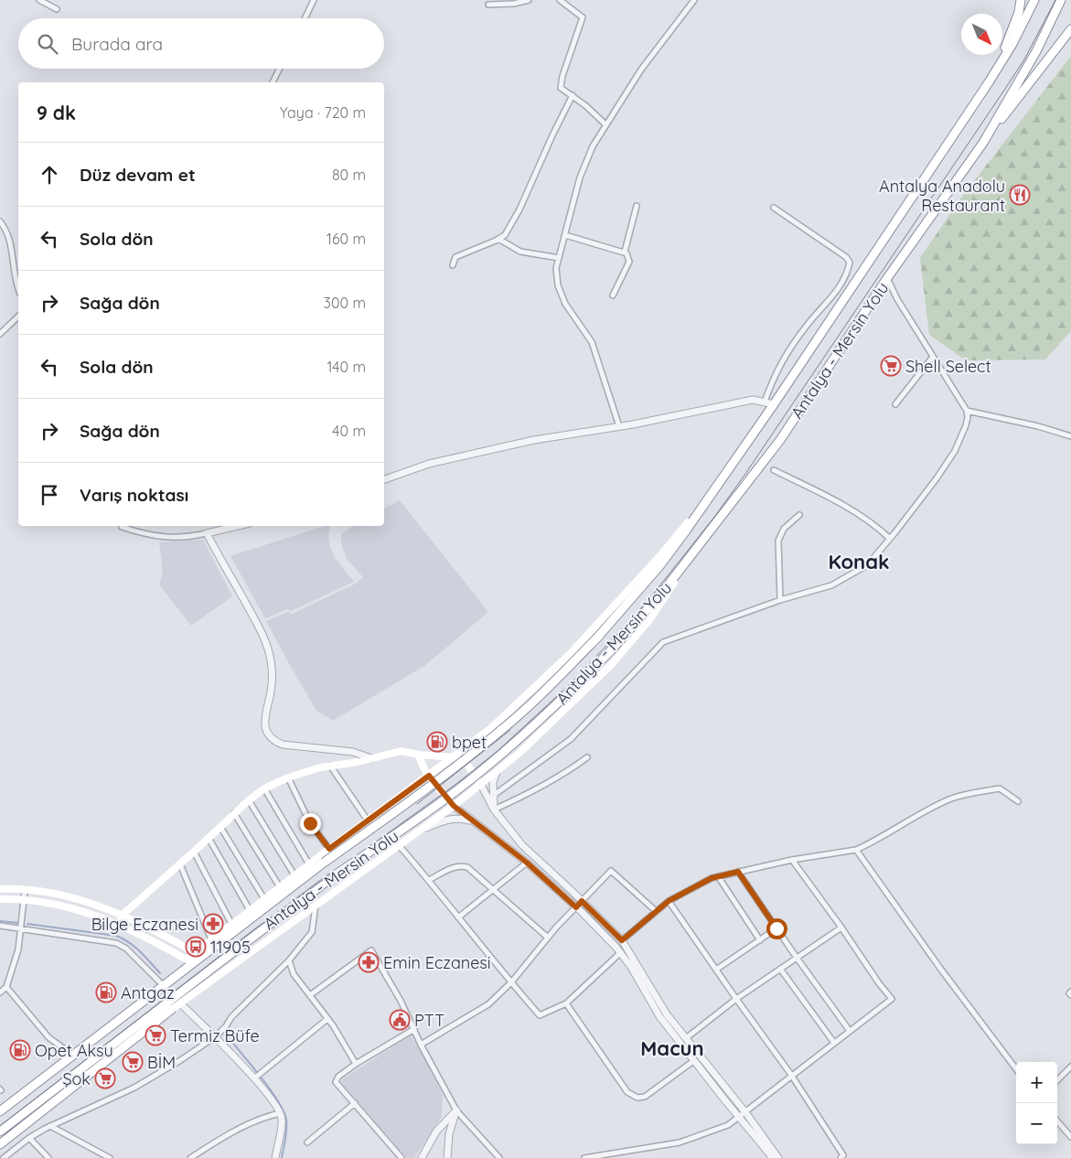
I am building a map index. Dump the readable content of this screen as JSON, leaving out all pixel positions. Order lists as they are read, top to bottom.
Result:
{
  "streets": {
    "highway": ["Antalya - Mersin Yolu"]
  },
  "districts": ["Konak", "Macun"],
  "places": {
    "restaurant": ["Antalya Anadolu Restaurant"],
    "supermarket": [
      "Shell Select",
      "Termiz Büfe",
      "BİM",
      "Şok"
    ],
    "fuel station": ["bpet", "Antgaz", "Opet Aksu"],
    "pharmacy": ["Bilge Eczanesi", "Emin Eczanesi"],
    "bus stop": ["11905"],
    "public building": ["PTT"]
  },
  "north": "bottom right",
  "page": {
    "search": "Burada ara",
    "heading": ["9 dk", "Yaya · 720 m"],
    "list": [
      ["Düz devam et", "80 m"],
      ["Sola dön", "160 m"],
      ["Sağa dön", "300 m"],
      ["Sola dön", "140 m"],
      ["Sağa dön", "40 m"],
      "Varış noktası"
    ],
    "map_buttons": ["+", "−"]
  }
}
